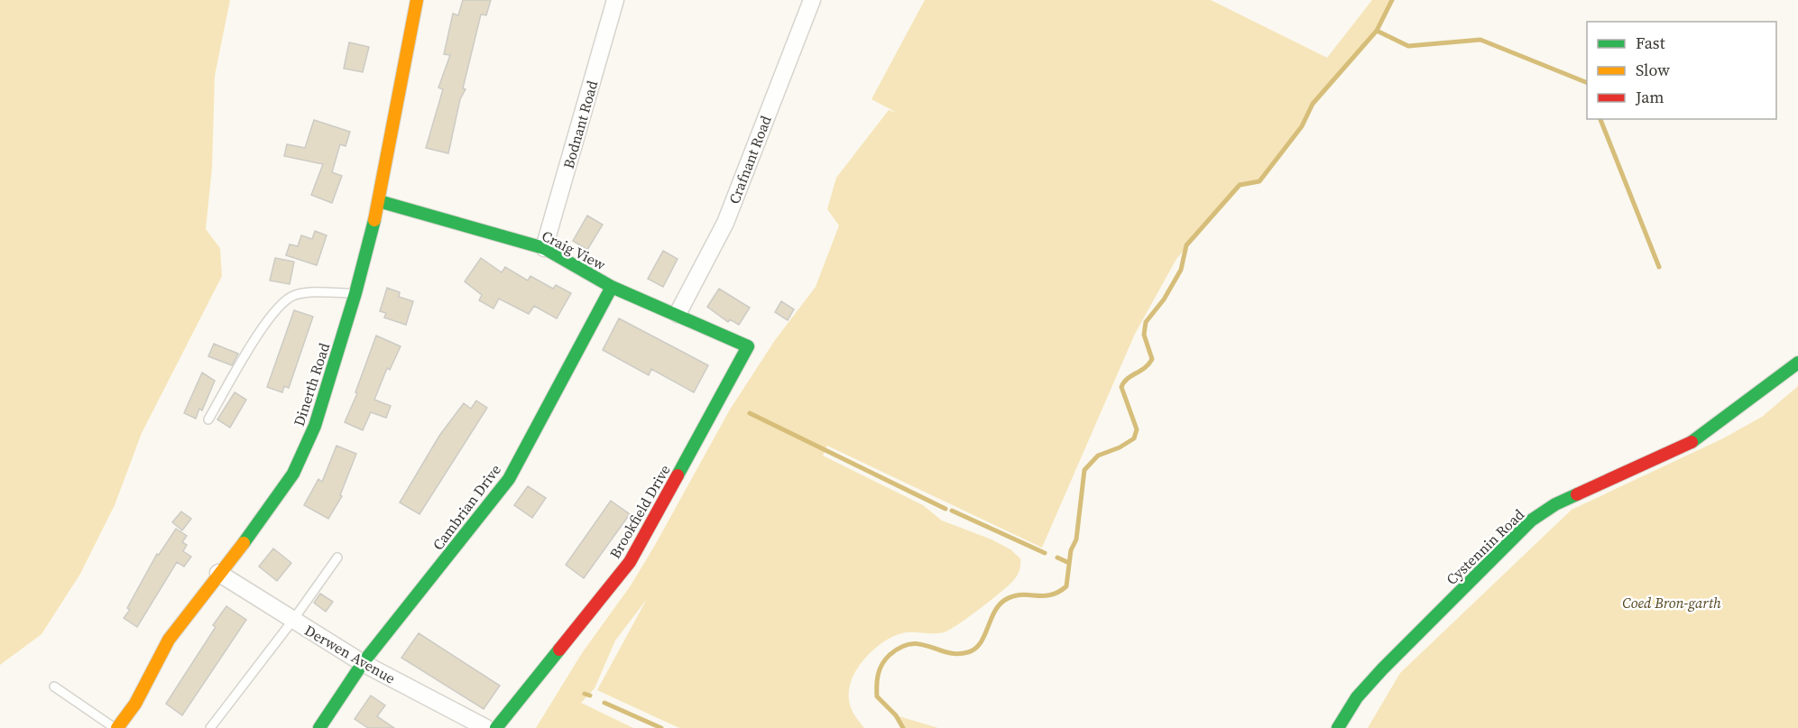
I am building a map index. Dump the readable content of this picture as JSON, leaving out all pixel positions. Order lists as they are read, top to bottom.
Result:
{
  "streets": {
    "street": [
      "Bodnant Road",
      "Crafnant Road",
      "Craig View",
      "Dinerth Road",
      "Cambrian Drive",
      "Brookfield Drive",
      "Cystennin Road",
      "Derwen Avenue"
    ]
  },
  "crossings": [
    ["Bodnant Road", "Craig View"],
    ["Crafnant Road", "Craig View"],
    ["Craig View", "Dinerth Road"],
    ["Craig View", "Cambrian Drive"],
    ["Craig View", "Brookfield Drive"],
    ["Dinerth Road", "Derwen Avenue"],
    ["Cambrian Drive", "Derwen Avenue"]
  ],
  "parks": ["Coed Bron-garth"],
  "legend": ["Fast", "Slow", "Jam"]
}
